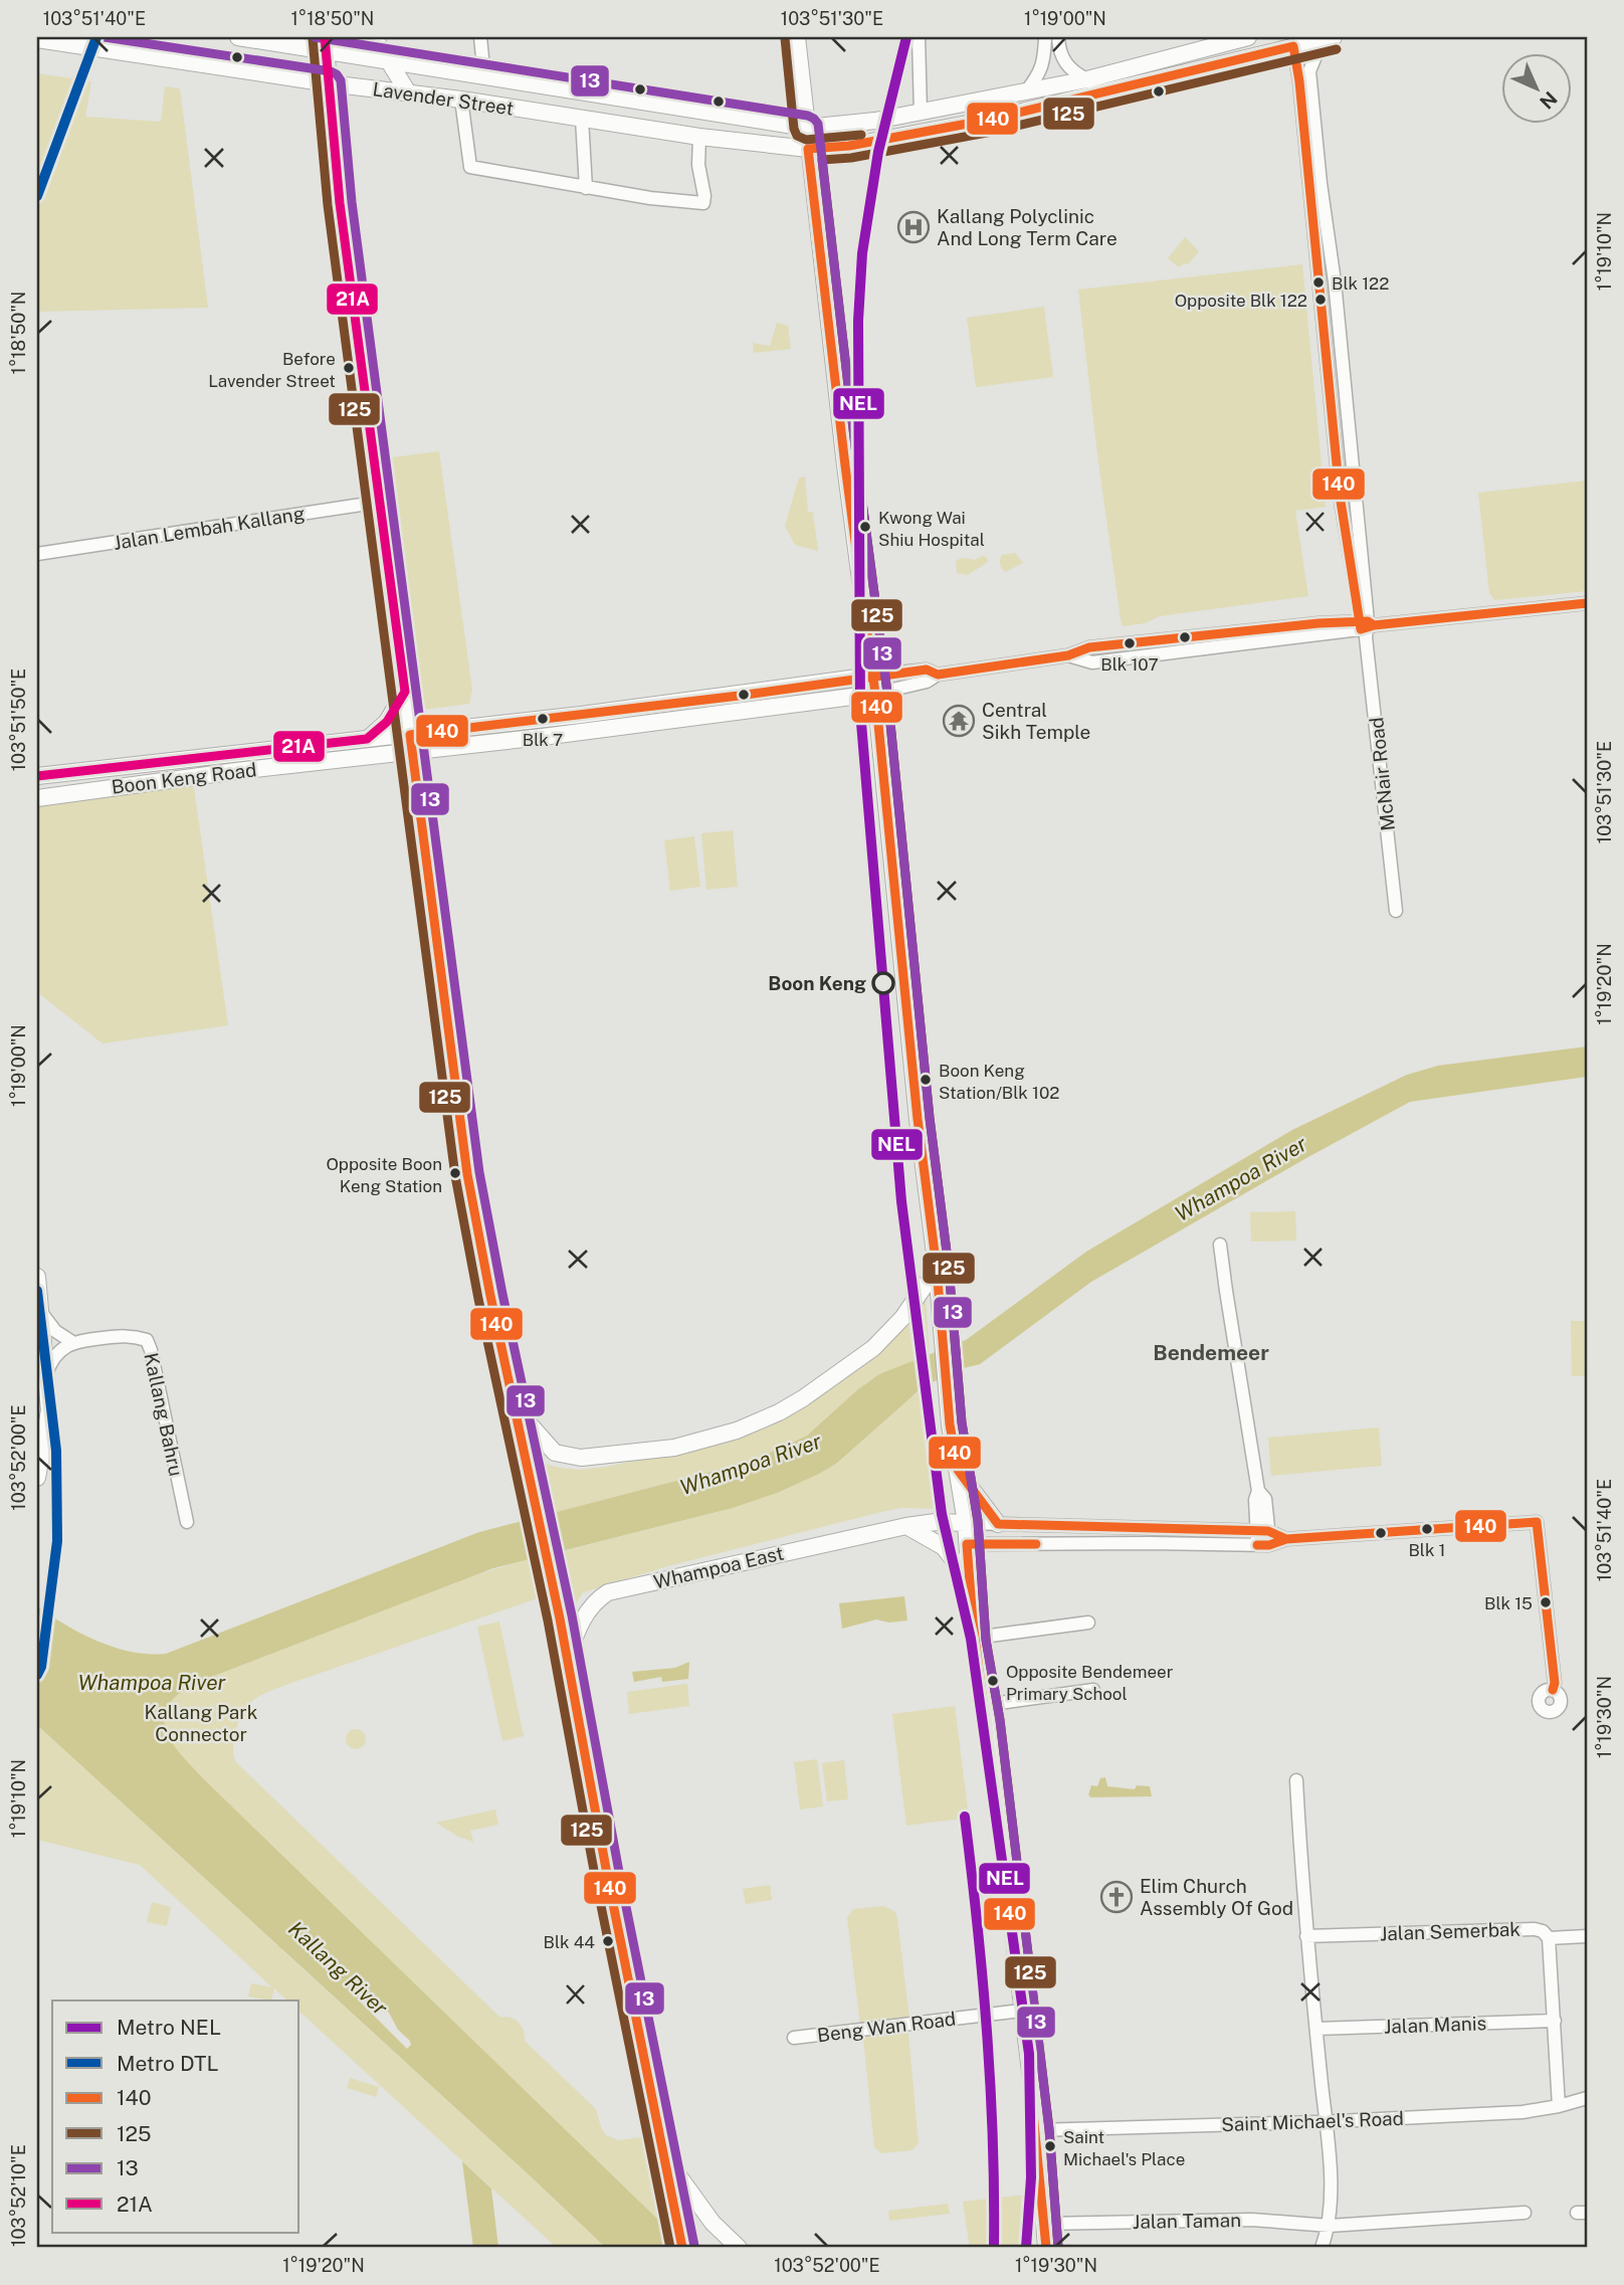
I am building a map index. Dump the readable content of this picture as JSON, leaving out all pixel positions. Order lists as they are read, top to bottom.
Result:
{
  "streets": {
    "main road": ["Lavender Street", "Boon Keng Road", "Whampoa East"],
    "street": [
      "Jalan Lembah Kallang",
      "McNair Road",
      "Kallang Bahru",
      "Jalan Semerbak",
      "Jalan Manis",
      "Beng Wan Road",
      "Saint Michael's Road",
      "Jalan Taman"
    ]
  },
  "crossings": [
    ["Lavender Street", "McNair Road"],
    ["Jalan Semerbak", "Jalan Manis"],
    ["Jalan Semerbak", "Saint Michael's Road"]
  ],
  "districts": ["Bendemeer"],
  "water": ["Whampoa River", "Kallang River"],
  "parks": ["Kallang Park Connector"],
  "places": {
    "hospital": ["Kallang Polyclinic And Long Term Care"],
    "other": [
      "Blk 122",
      "Opposite Blk 122",
      "Before Lavender Street",
      "Kwong Wai Shiu Hospital",
      "Blk 107",
      "Blk 7",
      "Boon Keng",
      "Boon Keng Station/Blk 102",
      "Opposite Boon Keng Station",
      "Blk 1",
      "Blk 15",
      "Opposite Bendemeer Primary School",
      "Blk 44",
      "Saint Michael's Place"
    ],
    "temple": ["Central Sikh Temple"],
    "church": ["Elim Church Assembly Of God"]
  },
  "lines": [
    "metro line NEL",
    "metro line DTL",
    "transit line 13",
    "transit line 21A",
    "transit line 125",
    "transit line 140"
  ],
  "legend": [
    "Metro NEL",
    "Metro DTL",
    "140",
    "125",
    "13",
    "21A"
  ],
  "north": "bottom right",
  "coordinates": [
    "103°51'40\"E",
    "1°18'50\"N",
    "103°51'30\"E",
    "1°19'00\"N",
    "1°19'10\"N",
    "103°51'50\"E",
    "1°19'20\"N",
    "103°52'00\"E",
    "1°19'30\"N",
    "103°52'10\"E"
  ]
}
